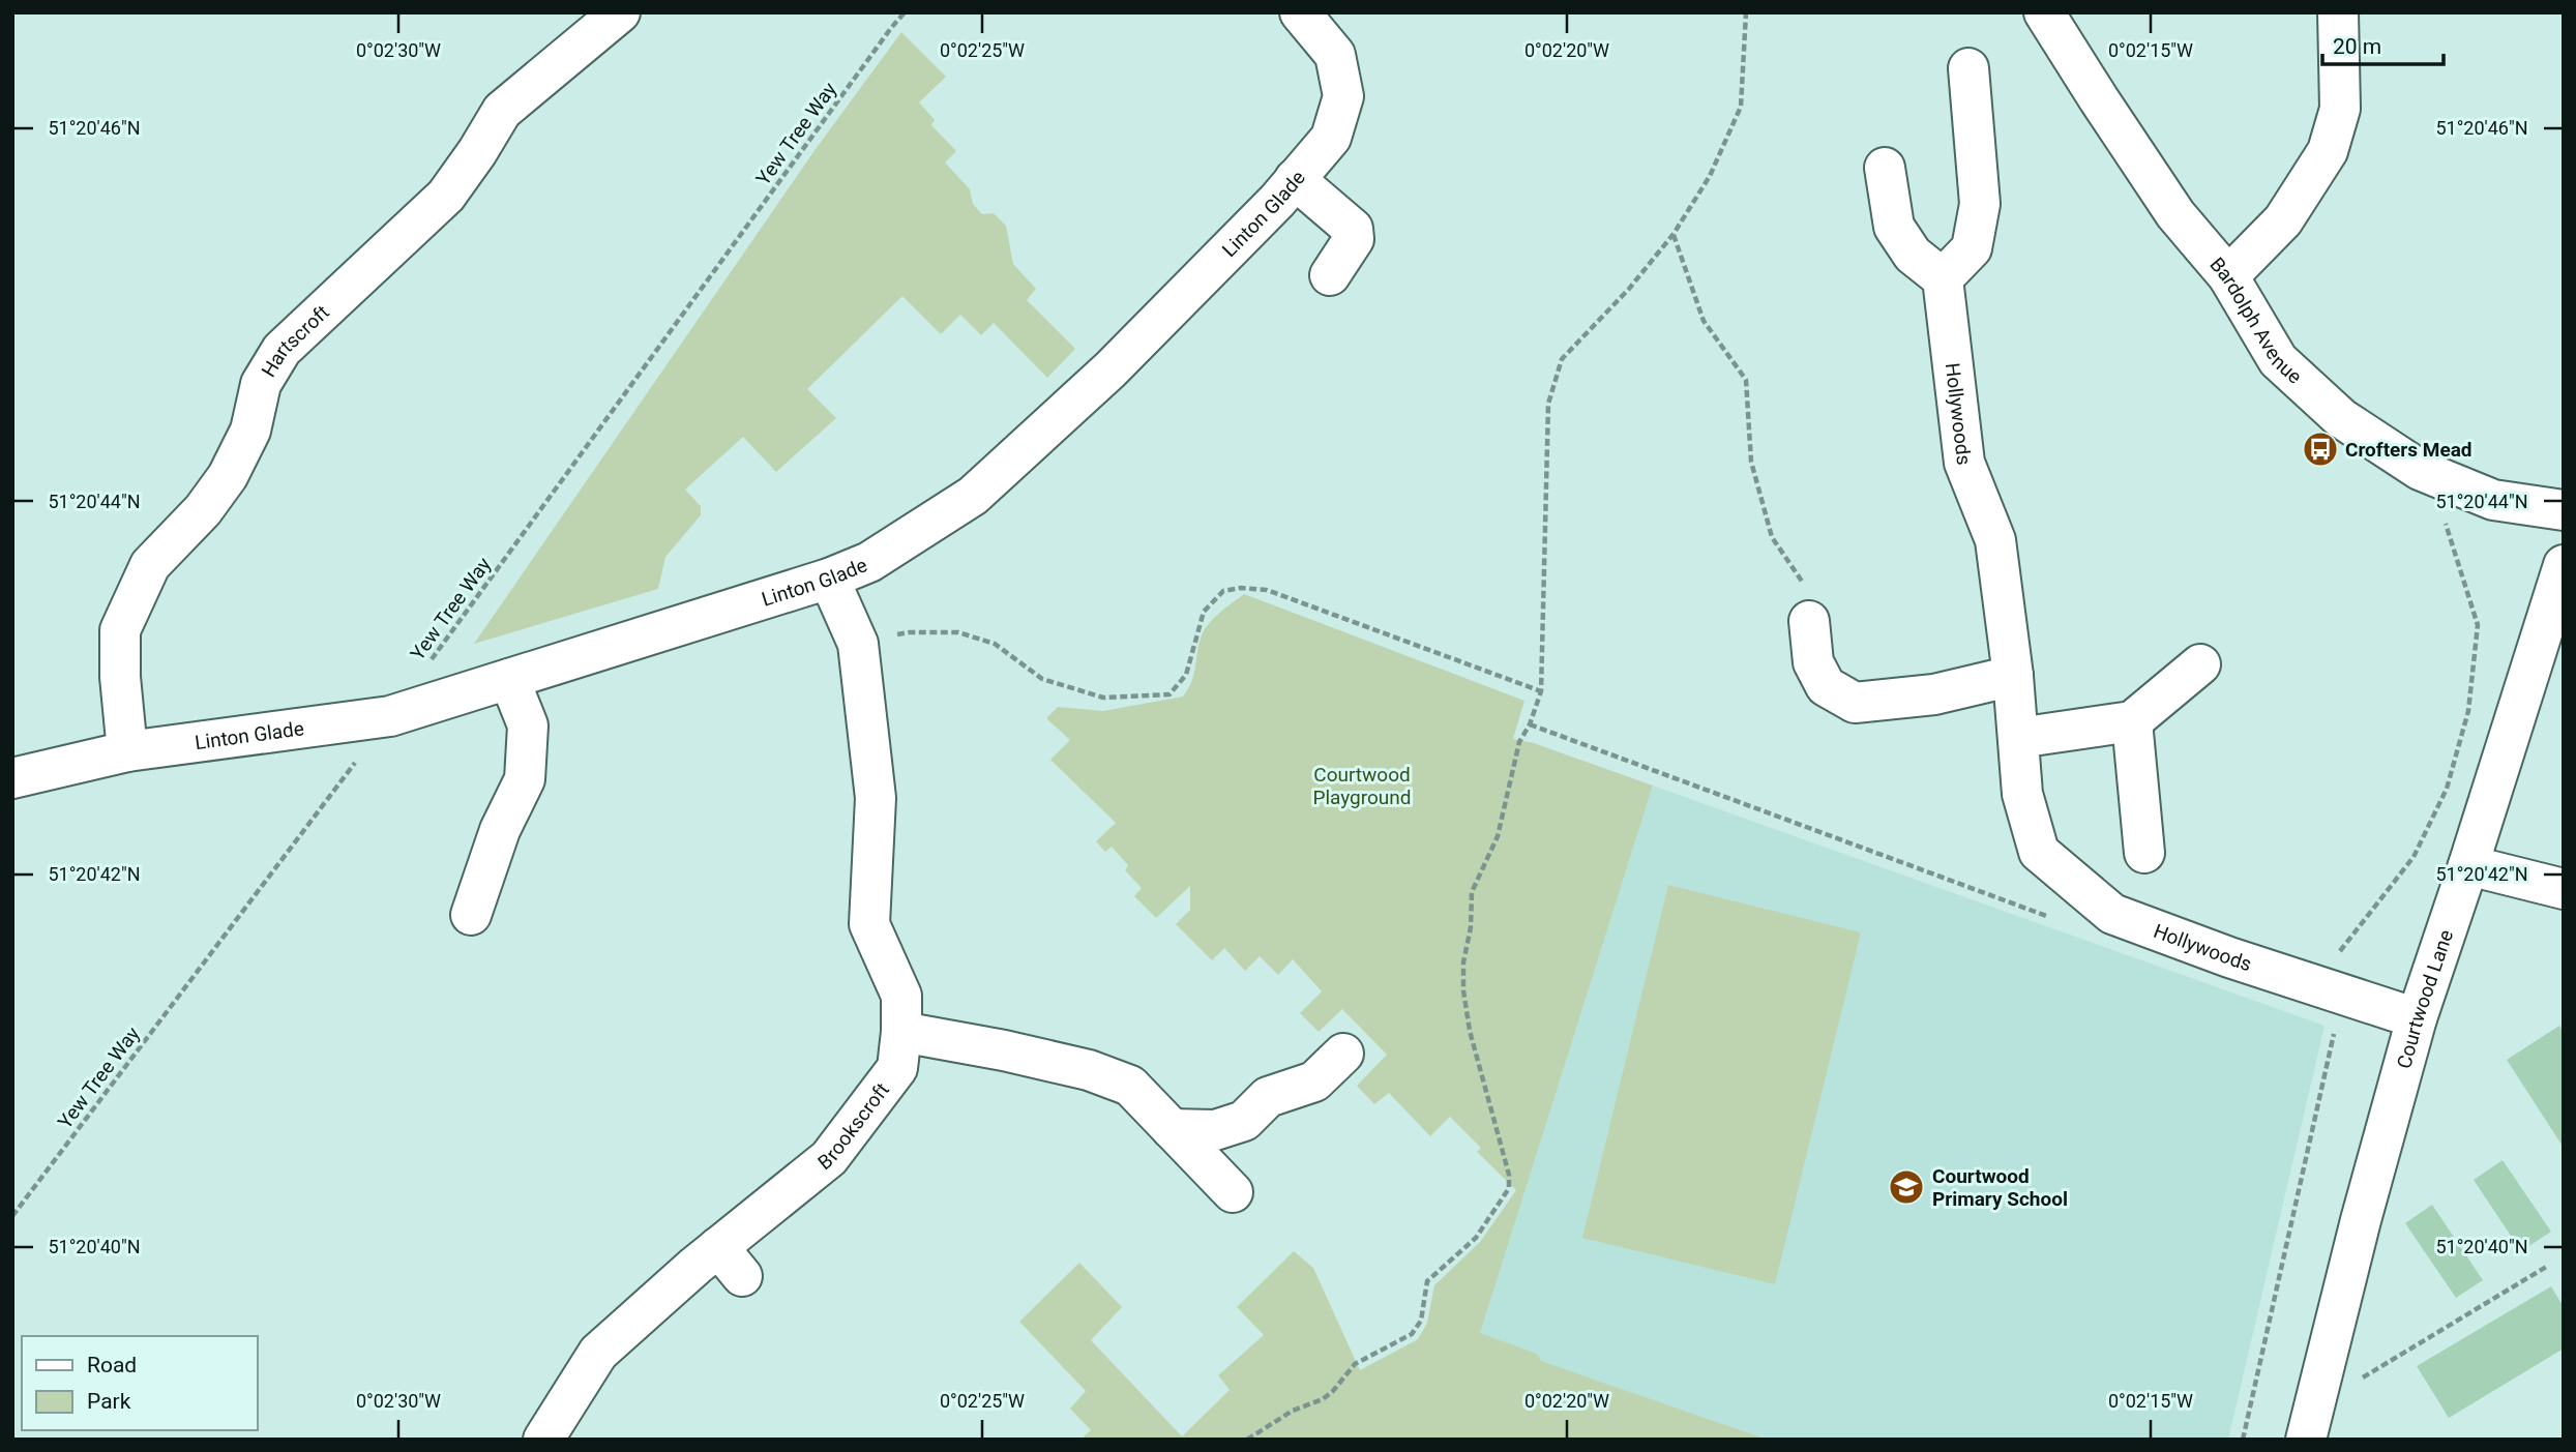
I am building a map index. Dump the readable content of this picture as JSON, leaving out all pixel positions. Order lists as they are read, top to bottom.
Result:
{
  "streets": {
    "street": [
      "Linton Glade",
      "Bardolph Avenue",
      "Hartscroft",
      "Hollywoods",
      "Courtwood Lane",
      "Brookscroft"
    ],
    "path": ["Yew Tree Way"]
  },
  "crossings": [
    ["Yew Tree Way", "Linton Glade"],
    ["Linton Glade", "Hartscroft"],
    ["Linton Glade", "Brookscroft"],
    ["Hollywoods", "Courtwood Lane"]
  ],
  "parks": ["Courtwood Playground"],
  "places": {
    "bus stop": ["Crofters Mead"],
    "school or university": ["Courtwood Primary School"]
  },
  "legend": ["Road", "Park"],
  "scale_bar": "20 m",
  "coordinates": [
    "0°02'30\"W",
    "0°02'25\"W",
    "0°02'20\"W",
    "0°02'15\"W",
    "51°20'46\"N",
    "51°20'44\"N",
    "51°20'42\"N",
    "51°20'40\"N"
  ]
}
